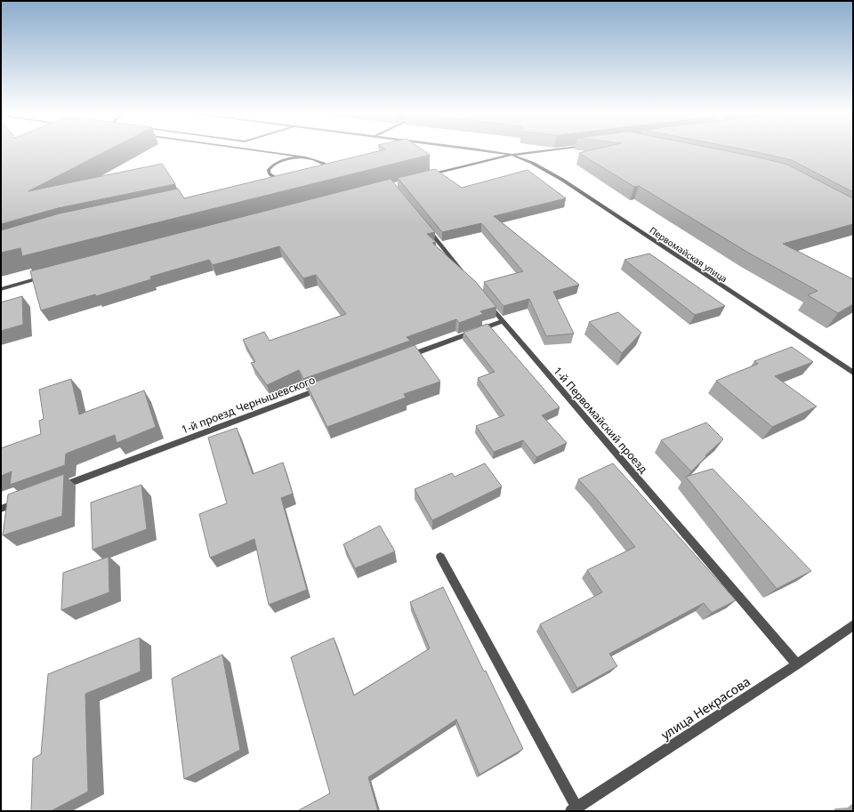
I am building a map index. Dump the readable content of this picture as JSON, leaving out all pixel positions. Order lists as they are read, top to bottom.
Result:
{
  "streets": {
    "street": [
      "Первомайская улица",
      "1-й проезд Чернышевского",
      "1-й Первомайский проезд",
      "улица Некрасова"
    ]
  },
  "crossings": [
    ["1-й Первомайский проезд", "улица Некрасова"]
  ]
}
